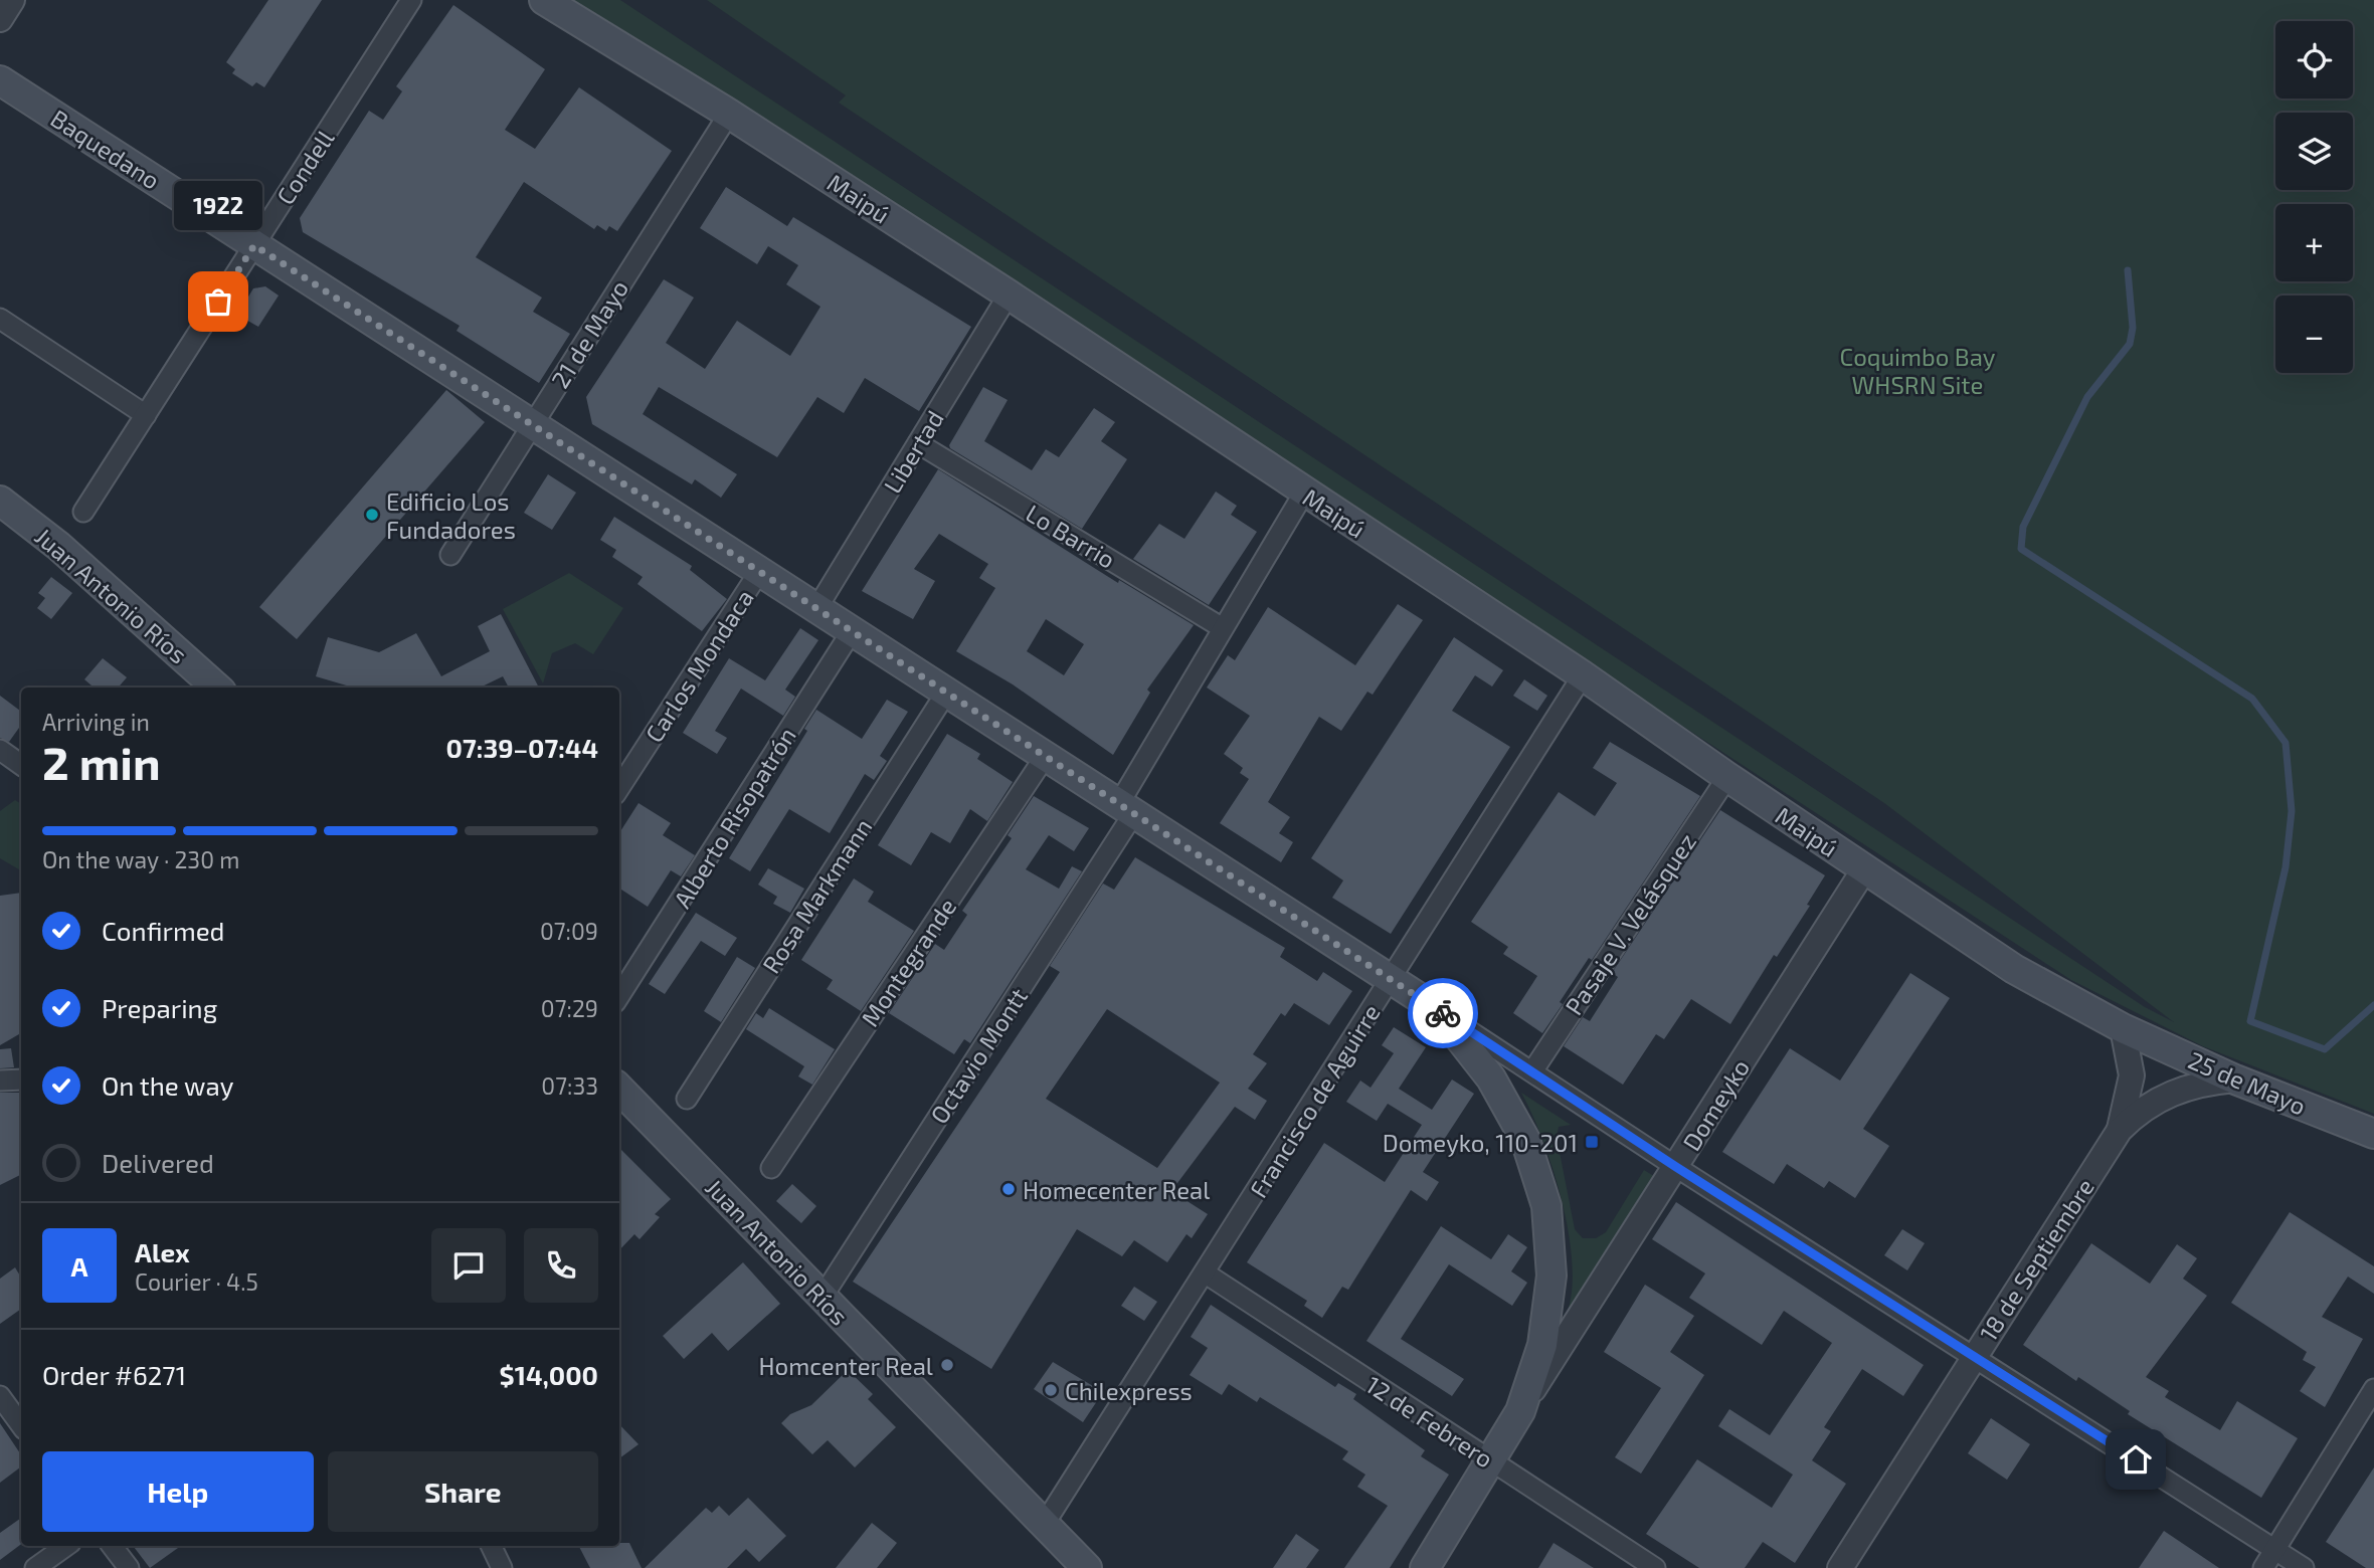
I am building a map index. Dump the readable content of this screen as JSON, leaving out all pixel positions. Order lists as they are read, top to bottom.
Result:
{
  "streets": {
    "main road": [
      "Baquedano",
      "Maipú",
      "Juan Antonio Ríos",
      "25 de Mayo",
      "Domeyko"
    ],
    "street": [
      "Condell",
      "21 de Mayo",
      "Libertad",
      "Lo Barrio",
      "Carlos Mondaca",
      "Alberto Risopatrón",
      "Rosa Markmann",
      "Pasaje V. Velásquez",
      "Montegrande",
      "Octavio Montt",
      "Francisco de Aguirre",
      "18 de Septiembre",
      "12 de Febrero"
    ]
  },
  "crossings": [
    ["Baquedano", "Condell"],
    ["Baquedano", "21 de Mayo"],
    ["Baquedano", "Libertad"],
    ["Baquedano", "Carlos Mondaca"],
    ["Baquedano", "Alberto Risopatrón"],
    ["Baquedano", "Rosa Markmann"],
    ["Baquedano", "Pasaje V. Velásquez"],
    ["Baquedano", "Montegrande"],
    ["Baquedano", "Octavio Montt"],
    ["Baquedano", "Francisco de Aguirre"],
    ["Baquedano", "Domeyko"],
    ["Baquedano", "18 de Septiembre"],
    ["Maipú", "21 de Mayo"],
    ["Maipú", "Libertad"],
    ["Maipú", "Pasaje V. Velásquez"],
    ["Maipú", "25 de Mayo"],
    ["Maipú", "Francisco de Aguirre"],
    ["Maipú", "Domeyko"],
    ["Maipú", "18 de Septiembre"],
    ["Libertad", "Lo Barrio"],
    ["Juan Antonio Ríos", "Octavio Montt"],
    ["Juan Antonio Ríos", "Francisco de Aguirre"],
    ["25 de Mayo", "18 de Septiembre"],
    ["Francisco de Aguirre", "12 de Febrero"],
    ["Domeyko", "12 de Febrero"]
  ],
  "parks": ["Coquimbo Bay WHSRN Site"],
  "places": {
    "other": [
      "1922",
      "Edificio Los Fundadores",
      "Homecenter Real",
      "Homcenter Real",
      "Chilexpress"
    ],
    "transit": ["Domeyko, 110-201"]
  },
  "page": {
    "map_buttons": ["+", "−"],
    "bubble": "1922",
    "heading": ["2 min", "Arriving in", "07:39–07:44"],
    "panel": [
      "Alex",
      "Courier · 4.5",
      "Order #6271",
      "$14,000"
    ],
    "bar": "On the way · 230 m",
    "list": [
      ["Confirmed", "07:09"],
      ["Preparing", "07:29"],
      ["On the way", "07:33"],
      "Delivered"
    ],
    "round": "A",
    "buttons": ["Help", "Share"]
  }
}
